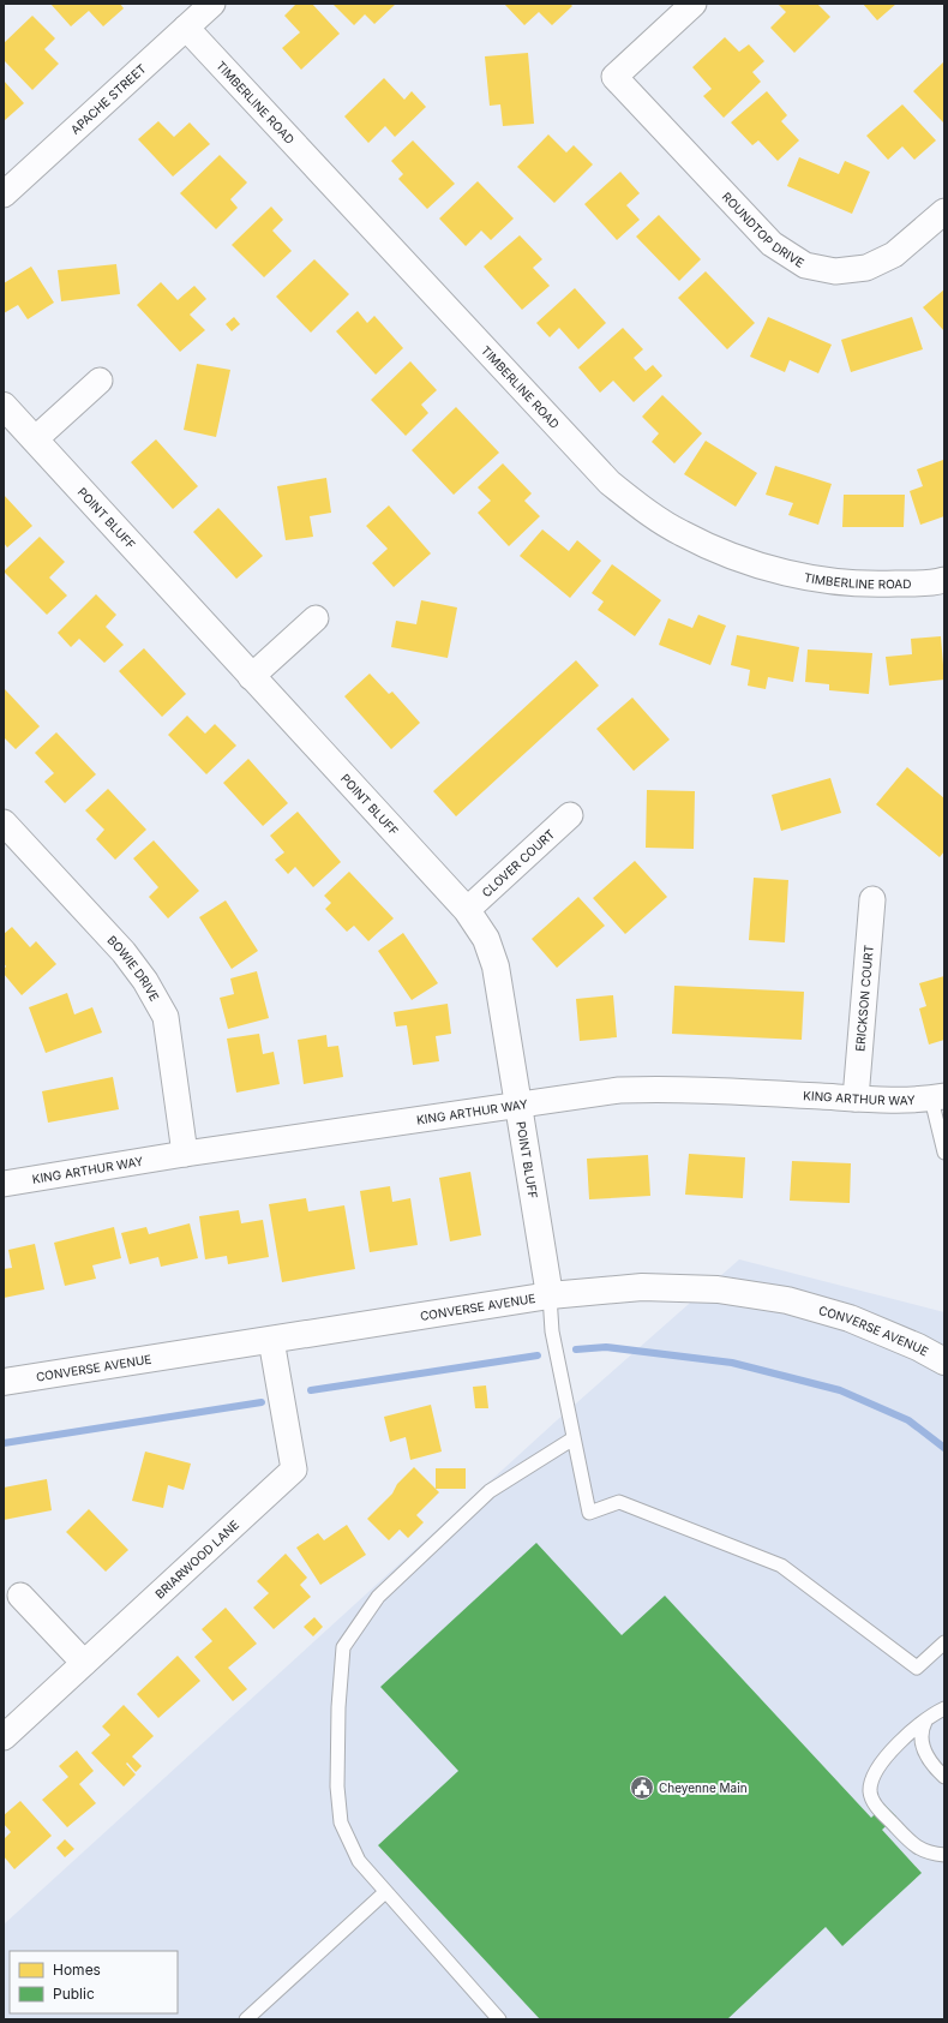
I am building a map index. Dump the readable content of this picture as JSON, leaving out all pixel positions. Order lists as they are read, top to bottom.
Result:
{
  "streets": {
    "street": [
      "APACHE STREET",
      "TIMBERLINE ROAD",
      "ROUNDTOP DRIVE",
      "POINT BLUFF",
      "CLOVER COURT",
      "BOWIE DRIVE",
      "ERICKSON COURT",
      "KING ARTHUR WAY",
      "CONVERSE AVENUE",
      "BRIARWOOD LANE"
    ]
  },
  "crossings": [
    ["APACHE STREET", "TIMBERLINE ROAD"],
    ["POINT BLUFF", "CLOVER COURT"],
    ["POINT BLUFF", "KING ARTHUR WAY"],
    ["POINT BLUFF", "CONVERSE AVENUE"],
    ["BOWIE DRIVE", "KING ARTHUR WAY"],
    ["ERICKSON COURT", "KING ARTHUR WAY"],
    ["CONVERSE AVENUE", "BRIARWOOD LANE"]
  ],
  "places": {
    "public building": ["Cheyenne Main"]
  },
  "legend": ["Homes", "Public"]
}
